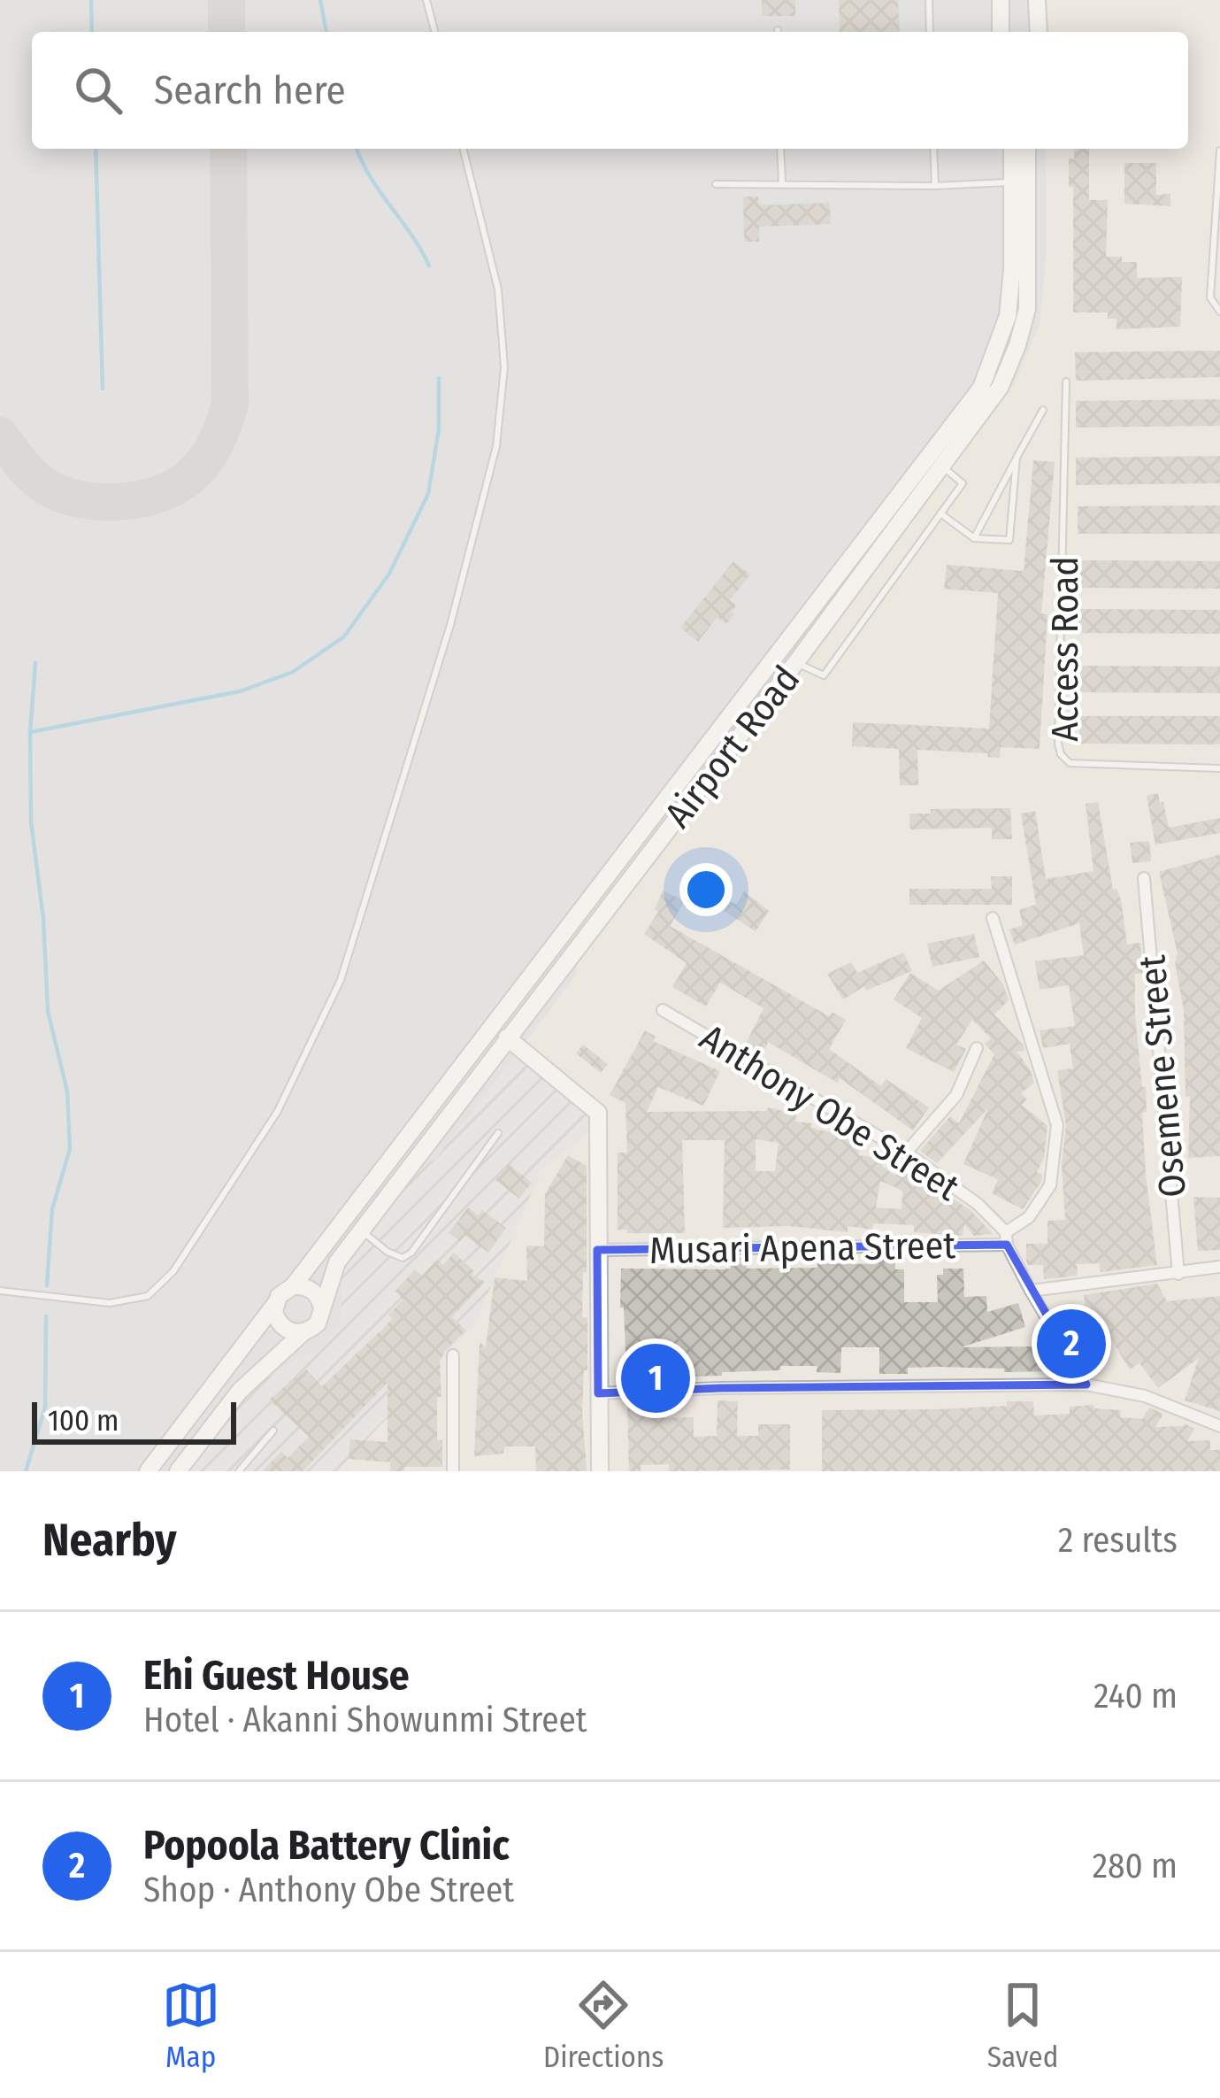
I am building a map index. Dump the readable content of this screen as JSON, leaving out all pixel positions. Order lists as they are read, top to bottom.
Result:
{
  "streets": {
    "main road": ["Airport Road"],
    "street": ["Osemene Street", "Anthony Obe Street", "Musari Apena Street"],
    "lane": ["Access Road"]
  },
  "crossings": [
    ["Anthony Obe Street", "Musari Apena Street"]
  ],
  "scale_bar": "100 m",
  "page": {
    "search": "Search here",
    "pins": ["2", "1"],
    "scale": "100 m",
    "heading": ["Nearby", "2 results"],
    "list": [
      {
        "mark": "1",
        "name": "Ehi Guest House",
        "note": "Hotel · Akanni Showunmi Street",
        "value": "240 m"
      },
      {
        "mark": "2",
        "name": "Popoola Battery Clinic",
        "note": "Shop · Anthony Obe Street",
        "value": "280 m"
      }
    ],
    "nav": ["Map", "Directions", "Saved"]
  }
}
